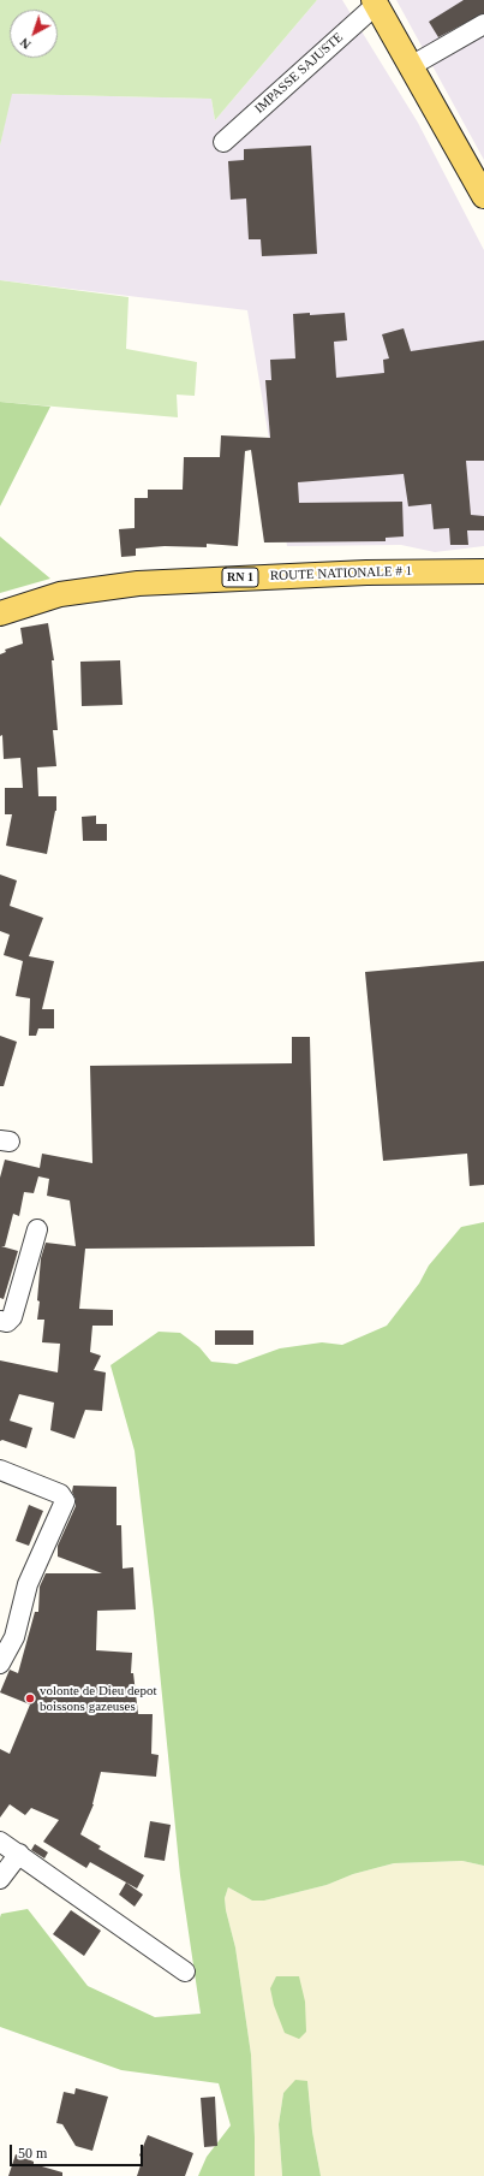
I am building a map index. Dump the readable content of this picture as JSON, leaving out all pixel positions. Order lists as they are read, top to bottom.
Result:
{
  "streets": {
    "main road": ["ROUTE NATIONALE # 1", "RN 1"],
    "street": ["IMPASSE SAJUSTE"]
  },
  "places": ["volonte de Dieu depot boissons gazeuses"],
  "scale_bar": "50 m",
  "north": "bottom left"
}
